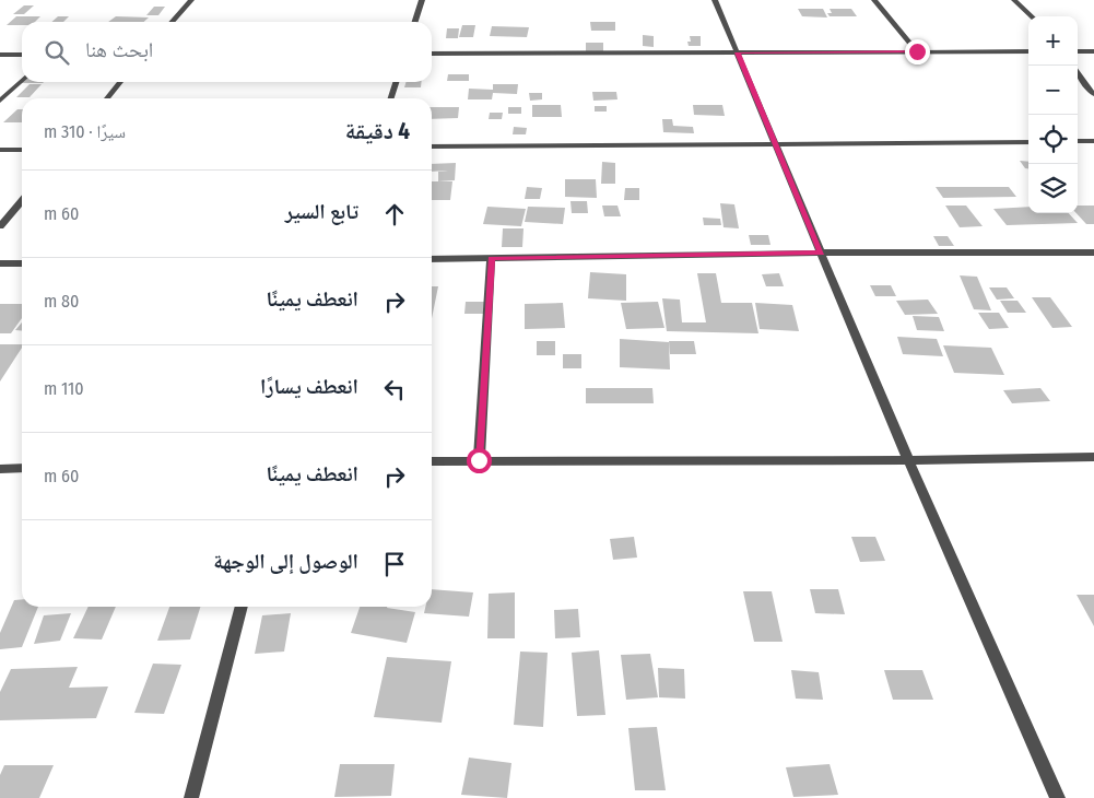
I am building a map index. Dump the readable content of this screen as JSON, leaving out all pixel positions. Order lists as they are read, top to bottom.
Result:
{
  "page": {
    "map_buttons": ["+", "−"],
    "search": "ابحث هنا",
    "heading": ["4 دقيقة", "سيرًا · 310 m"],
    "list": [
      ["تابع السير", "60 m"],
      ["انعطف يمينًا", "80 m"],
      ["انعطف يسارًا", "110 m"],
      ["انعطف يمينًا", "60 m"],
      "الوصول إلى الوجهة"
    ]
  }
}
